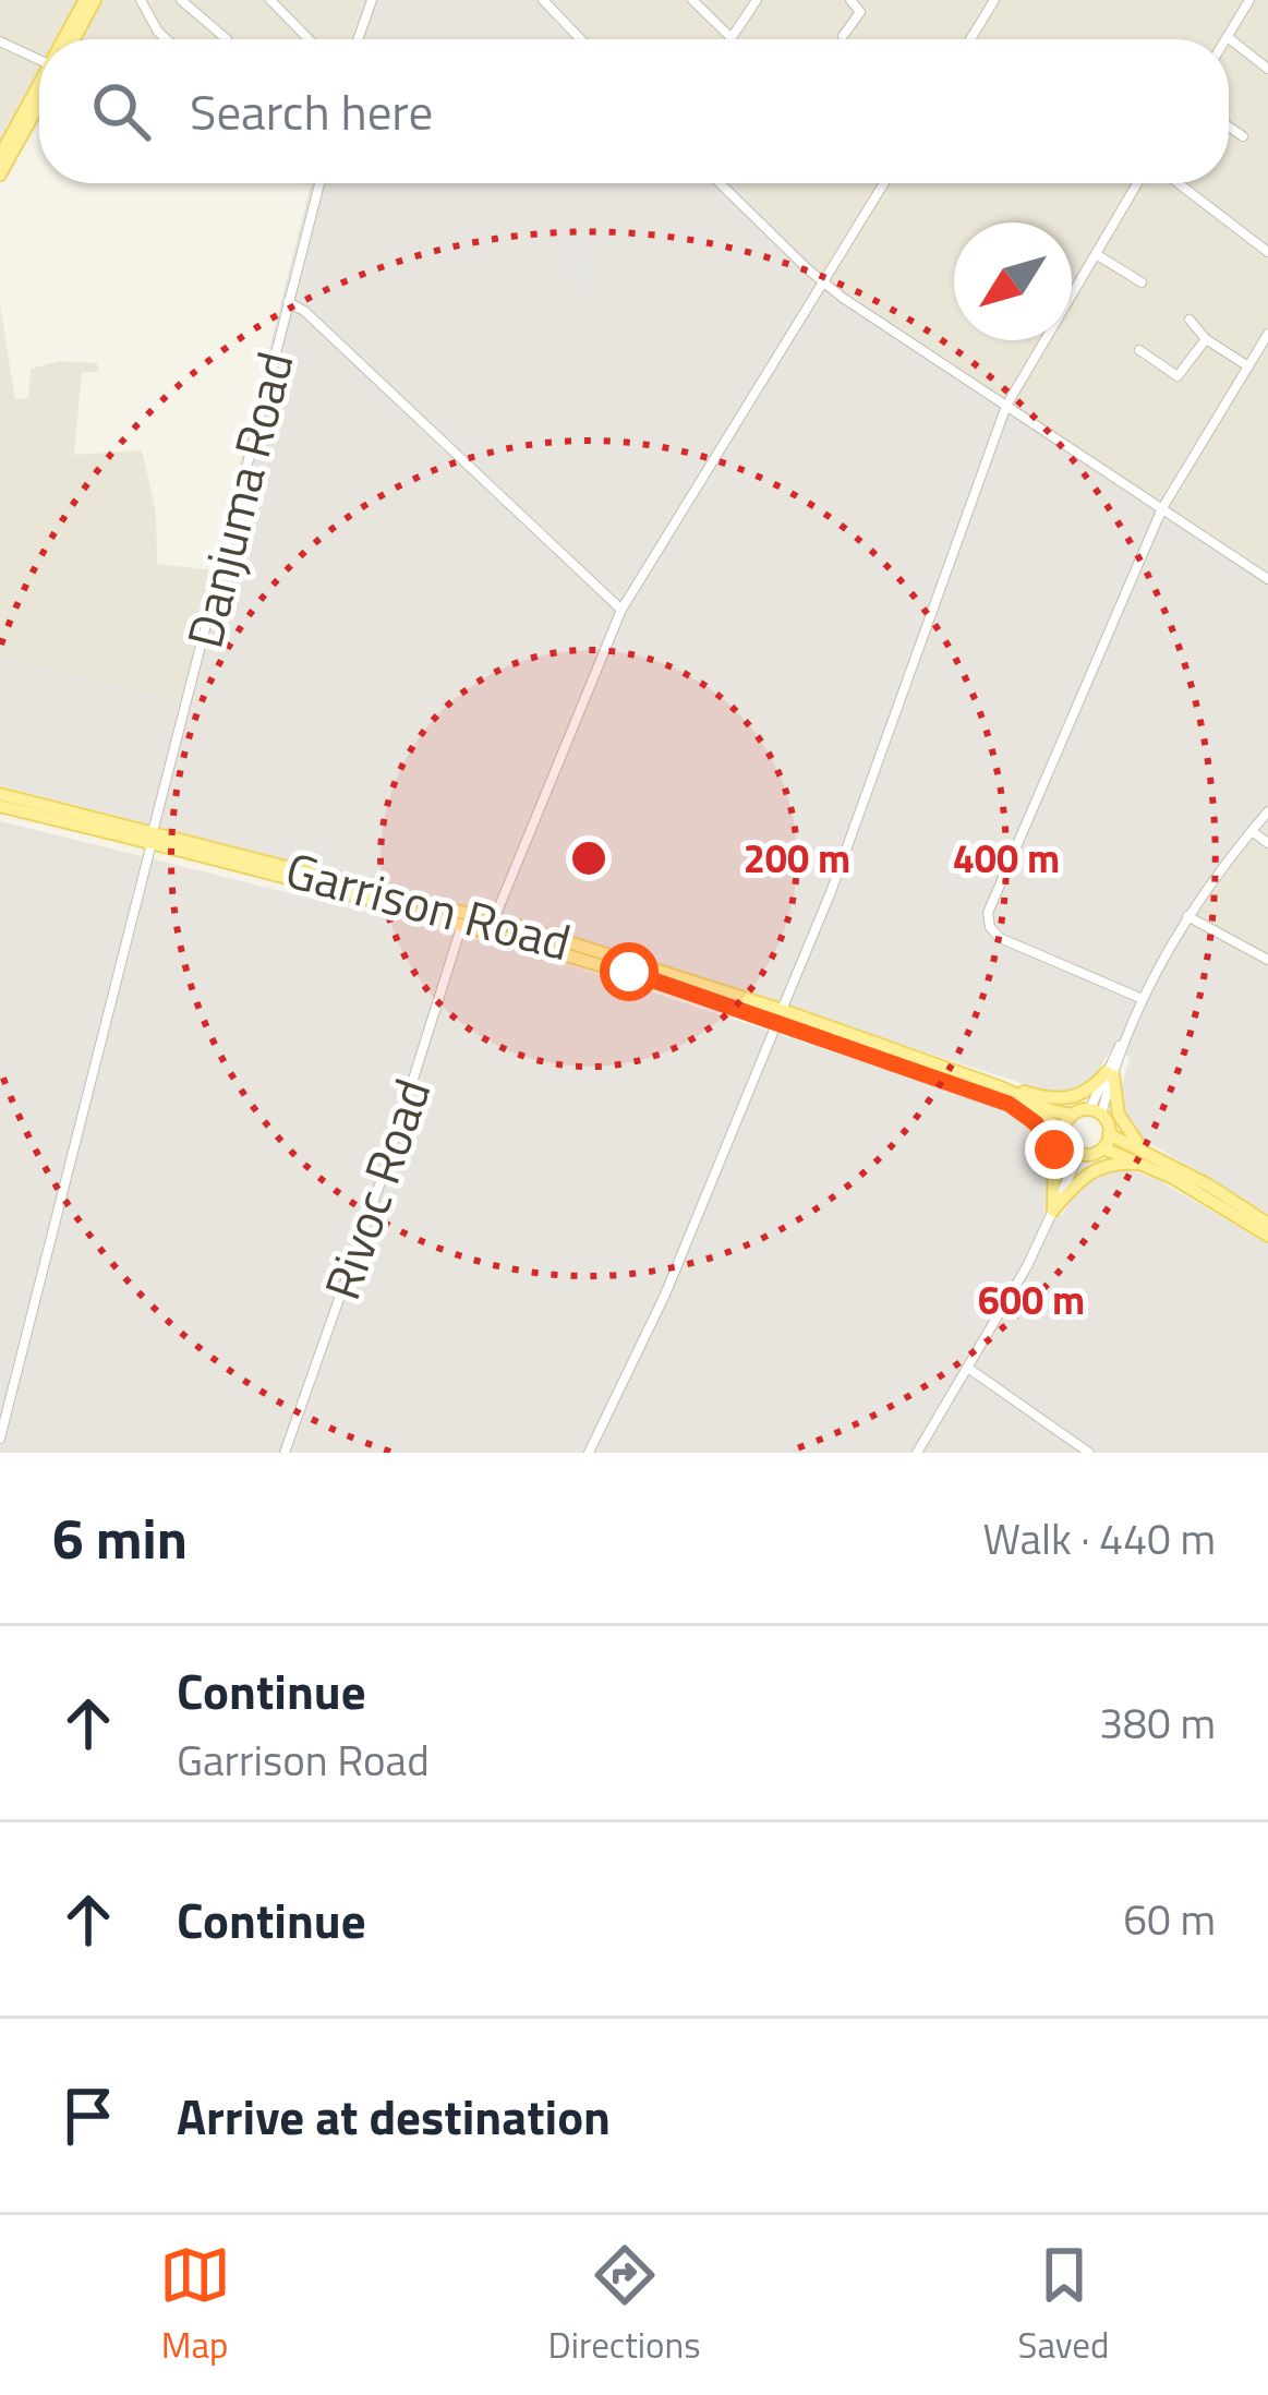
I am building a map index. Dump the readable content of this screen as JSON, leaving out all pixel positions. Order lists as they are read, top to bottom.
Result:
{
  "streets": {
    "main road": ["Garrison Road"],
    "street": ["Danjuma Road", "Rivoc Road"]
  },
  "crossings": [
    ["Danjuma Road", "Garrison Road"],
    ["Garrison Road", "Rivoc Road"]
  ],
  "north": "bottom left",
  "page": {
    "search": "Search here",
    "heading": ["6 min", "Walk · 440 m"],
    "list": [
      ["Continue", "Garrison Road", "380 m"],
      ["Continue", "60 m"],
      "Arrive at destination"
    ],
    "nav": ["Map", "Directions", "Saved"]
  },
  "rings": ["200 m", "400 m", "600 m"]
}
